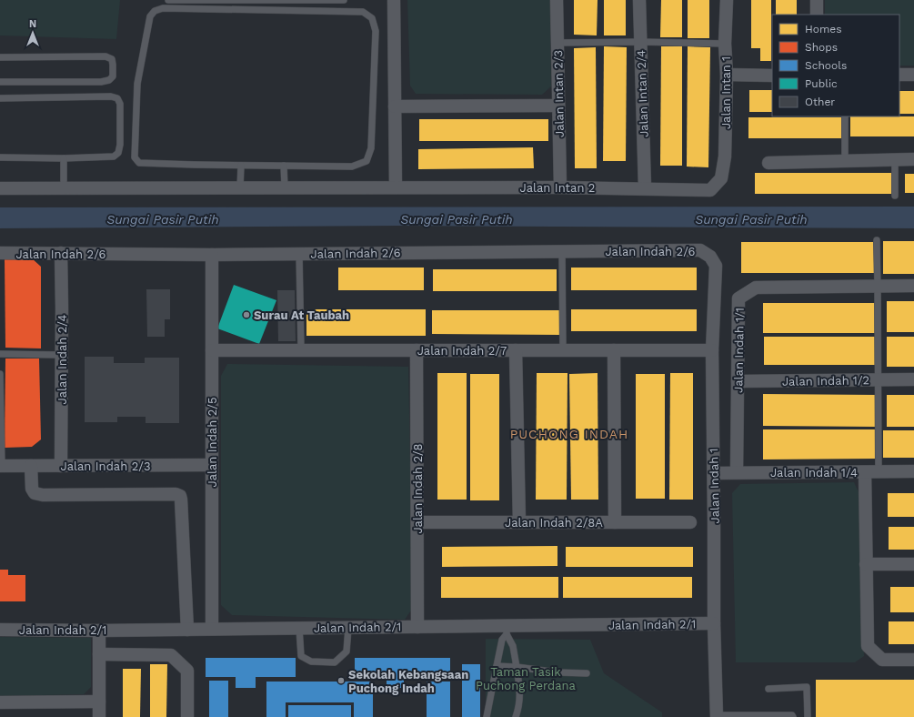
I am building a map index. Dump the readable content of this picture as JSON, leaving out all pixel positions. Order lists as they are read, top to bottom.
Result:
{
  "streets": {
    "street": [
      "Jalan Intan 1",
      "Jalan Intan 2/3",
      "Jalan Intan 2/4",
      "Jalan Intan 2",
      "Jalan Indah 2/6",
      "Jalan Indah 2/7",
      "Jalan Indah 1/1",
      "Jalan Indah 2/4",
      "Jalan Indah 1/2",
      "Jalan Indah 2/5",
      "Jalan Indah 2/3",
      "Jalan Indah 1/4",
      "Jalan Indah 1",
      "Jalan Indah 2/8",
      "Jalan Indah 2/8A",
      "Jalan Indah 2/1"
    ]
  },
  "crossings": [
    ["Jalan Intan 1", "Jalan Intan 2"],
    ["Jalan Intan 2/3", "Jalan Intan 2"],
    ["Jalan Intan 2/4", "Jalan Intan 2"],
    ["Jalan Indah 2/6", "Jalan Indah 2/4"],
    ["Jalan Indah 2/6", "Jalan Indah 2/5"],
    ["Jalan Indah 2/6", "Jalan Indah 1"],
    ["Jalan Indah 2/7", "Jalan Indah 2/5"],
    ["Jalan Indah 2/7", "Jalan Indah 1"],
    ["Jalan Indah 2/7", "Jalan Indah 2/8"],
    ["Jalan Indah 1/1", "Jalan Indah 1/2"],
    ["Jalan Indah 1/1", "Jalan Indah 1/4"],
    ["Jalan Indah 2/4", "Jalan Indah 2/3"],
    ["Jalan Indah 2/5", "Jalan Indah 2/3"],
    ["Jalan Indah 2/5", "Jalan Indah 2/1"],
    ["Jalan Indah 1/4", "Jalan Indah 1"],
    ["Jalan Indah 1", "Jalan Indah 2/1"],
    ["Jalan Indah 2/8", "Jalan Indah 2/8A"],
    ["Jalan Indah 2/8", "Jalan Indah 2/1"]
  ],
  "districts": ["PUCHONG INDAH"],
  "water": ["Sungai Pasir Putih"],
  "parks": ["Taman Tasik Puchong Perdana"],
  "places": ["Surau At Taubah", "Sekolah Kebangsaan Puchong Indah"],
  "legend": [
    "Homes",
    "Shops",
    "Schools",
    "Public",
    "Other"
  ],
  "north": "top"
}
